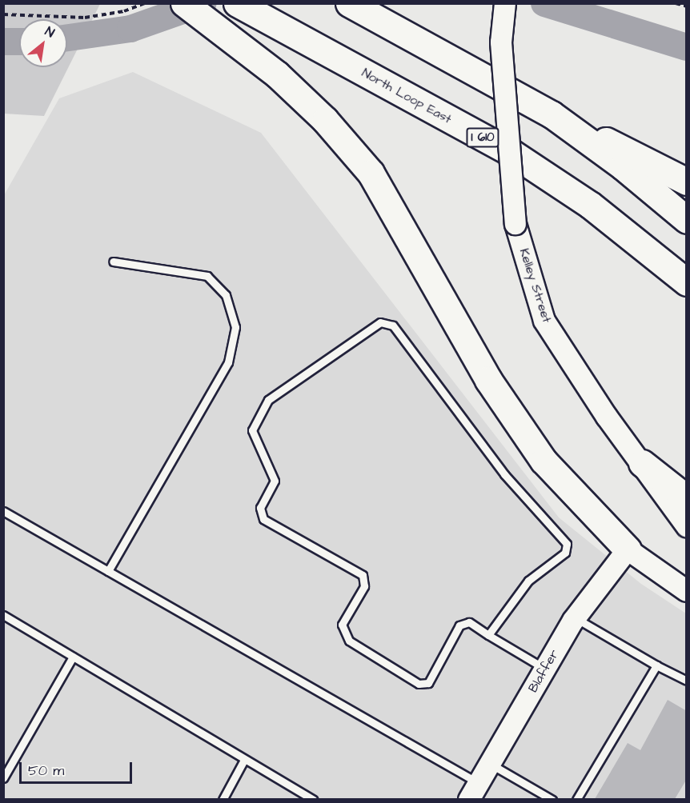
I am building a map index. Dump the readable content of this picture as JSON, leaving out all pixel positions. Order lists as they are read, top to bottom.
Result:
{
  "streets": {
    "highway": ["North Loop East", "I 610"],
    "main road": ["Kelley Street", "Blaffer"]
  },
  "scale_bar": "50 m",
  "north": "top right"
}
